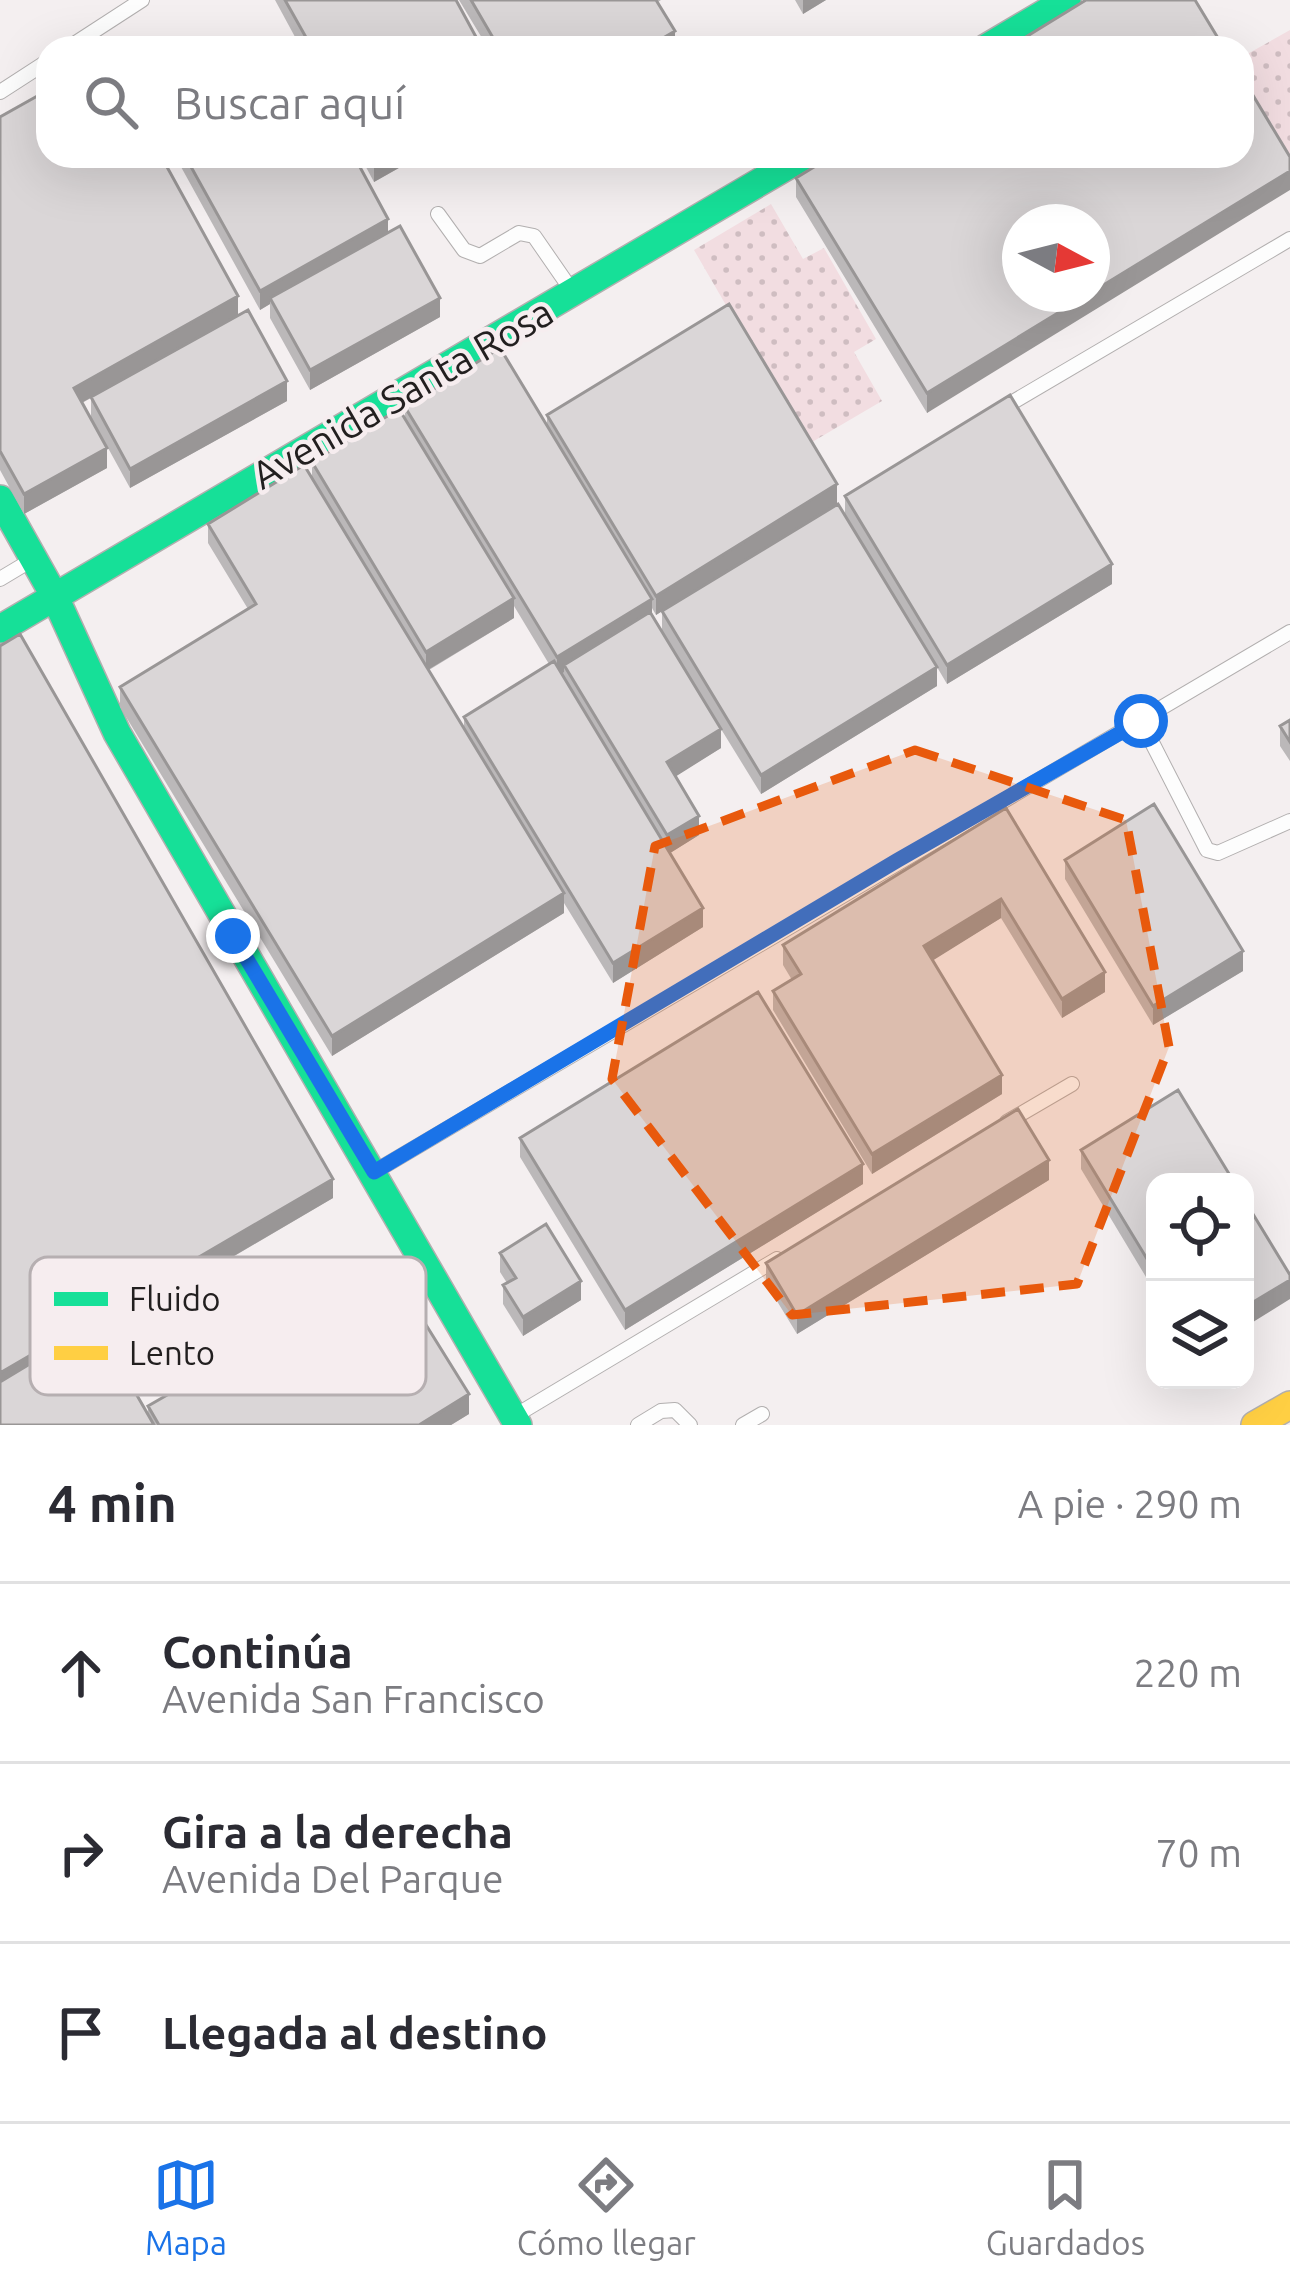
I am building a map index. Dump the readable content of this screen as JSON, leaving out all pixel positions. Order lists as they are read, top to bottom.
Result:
{
  "streets": {
    "street": ["Avenida Santa Rosa"]
  },
  "legend": ["Fluido", "Lento"],
  "north": "right",
  "page": {
    "search": "Buscar aquí",
    "heading": ["4 min", "A pie · 290 m"],
    "list": [
      ["Continúa", "Avenida San Francisco", "220 m"],
      ["Gira a la derecha", "Avenida Del Parque", "70 m"],
      "Llegada al destino"
    ],
    "nav": ["Mapa", "Cómo llegar", "Guardados"]
  }
}
